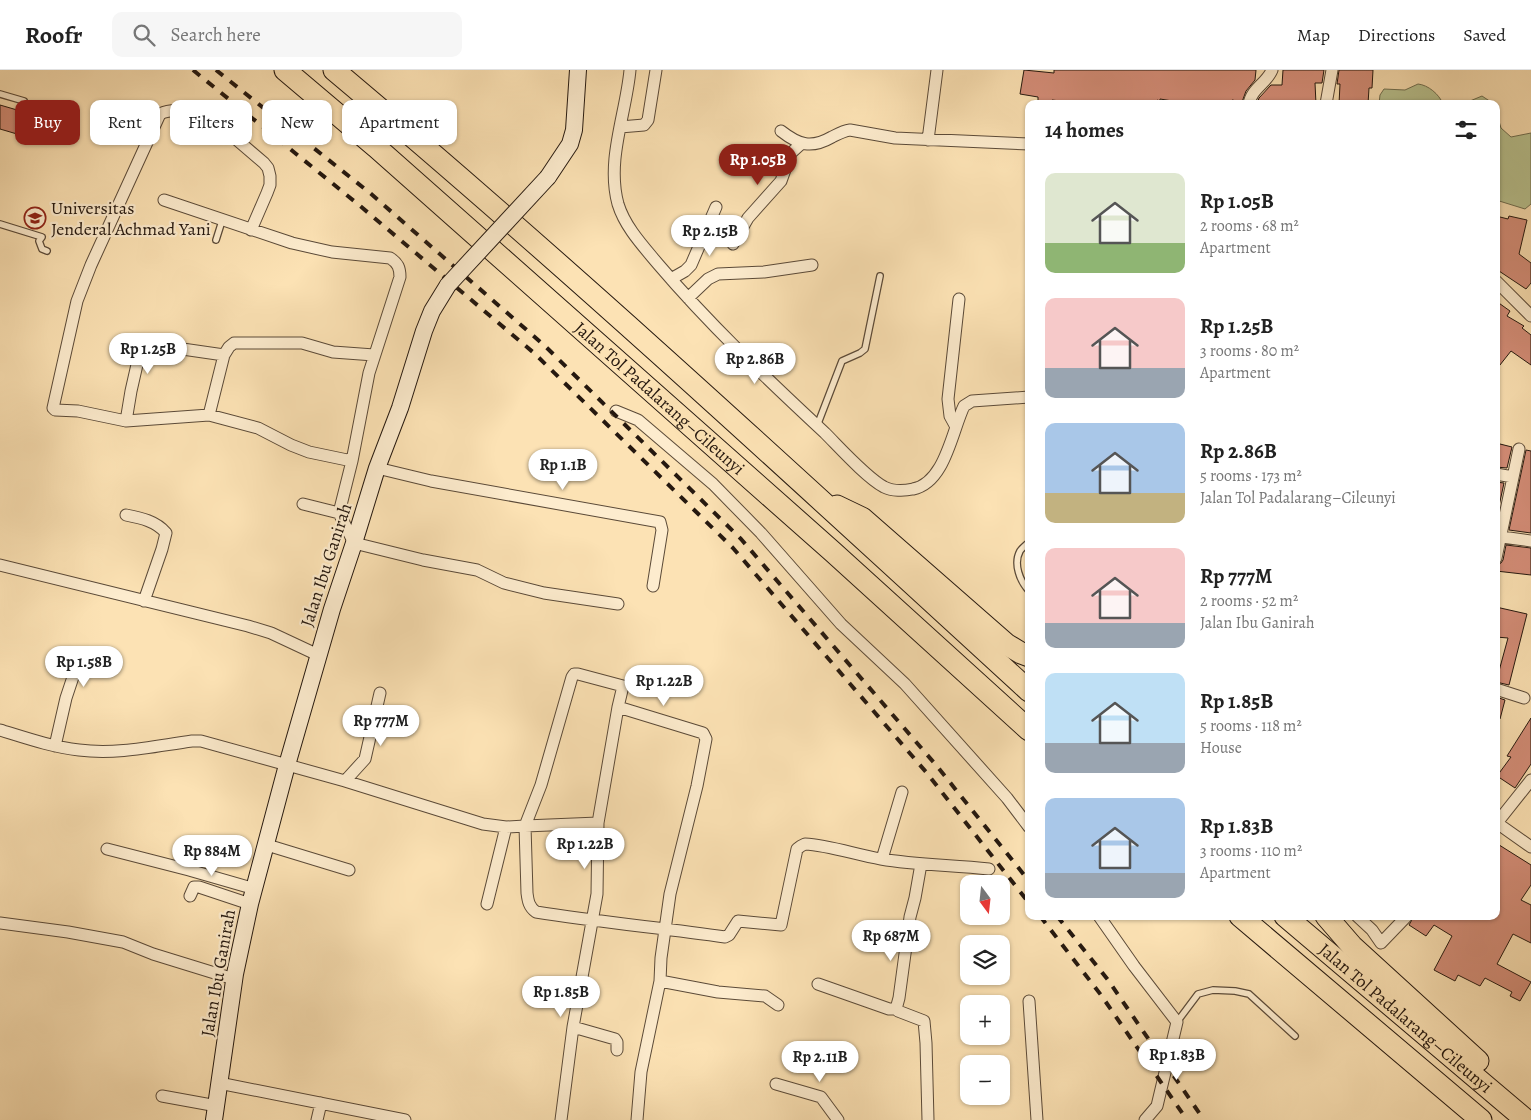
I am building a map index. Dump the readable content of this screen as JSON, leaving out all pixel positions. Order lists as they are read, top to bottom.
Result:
{
  "streets": {
    "highway": ["Jalan Tol Padalarang–Cileunyi"],
    "main road": ["Jalan Ibu Ganirah"]
  },
  "places": {
    "school or university": ["Universitas Jenderal Achmad Yani"]
  },
  "north": "bottom",
  "page": {
    "header": "Roofr",
    "search": "Search here",
    "nav": ["Map", "Directions", "Saved"],
    "chip": [
      "Buy",
      "Rent",
      "Filters",
      "New",
      "Apartment"
    ],
    "heading": "14 homes",
    "price": [
      "Rp 1.05B",
      "Rp 2.15B",
      "Rp 1.25B",
      "Rp 2.86B",
      "Rp 1.1B",
      "Rp 1.58B",
      "Rp 1.22B",
      "Rp 777M",
      "Rp 1.22B",
      "Rp 884M",
      "Rp 687M",
      "Rp 1.85B",
      "Rp 1.83B",
      "Rp 2.11B"
    ],
    "list": [
      {
        "name": "Rp 1.05B",
        "note": "2 rooms · 68 m² · Apartment"
      },
      {
        "name": "Rp 1.25B",
        "note": "3 rooms · 80 m² · Apartment"
      },
      {
        "name": "Rp 2.86B",
        "note": "5 rooms · 173 m² · Jalan Tol Padalarang–Cileunyi"
      },
      {
        "name": "Rp 777M",
        "note": "2 rooms · 52 m² · Jalan Ibu Ganirah"
      },
      {
        "name": "Rp 1.85B",
        "note": "5 rooms · 118 m² · House"
      },
      {
        "name": "Rp 1.83B",
        "note": "3 rooms · 110 m² · Apartment"
      }
    ],
    "map_buttons": ["+", "−"]
  }
}
